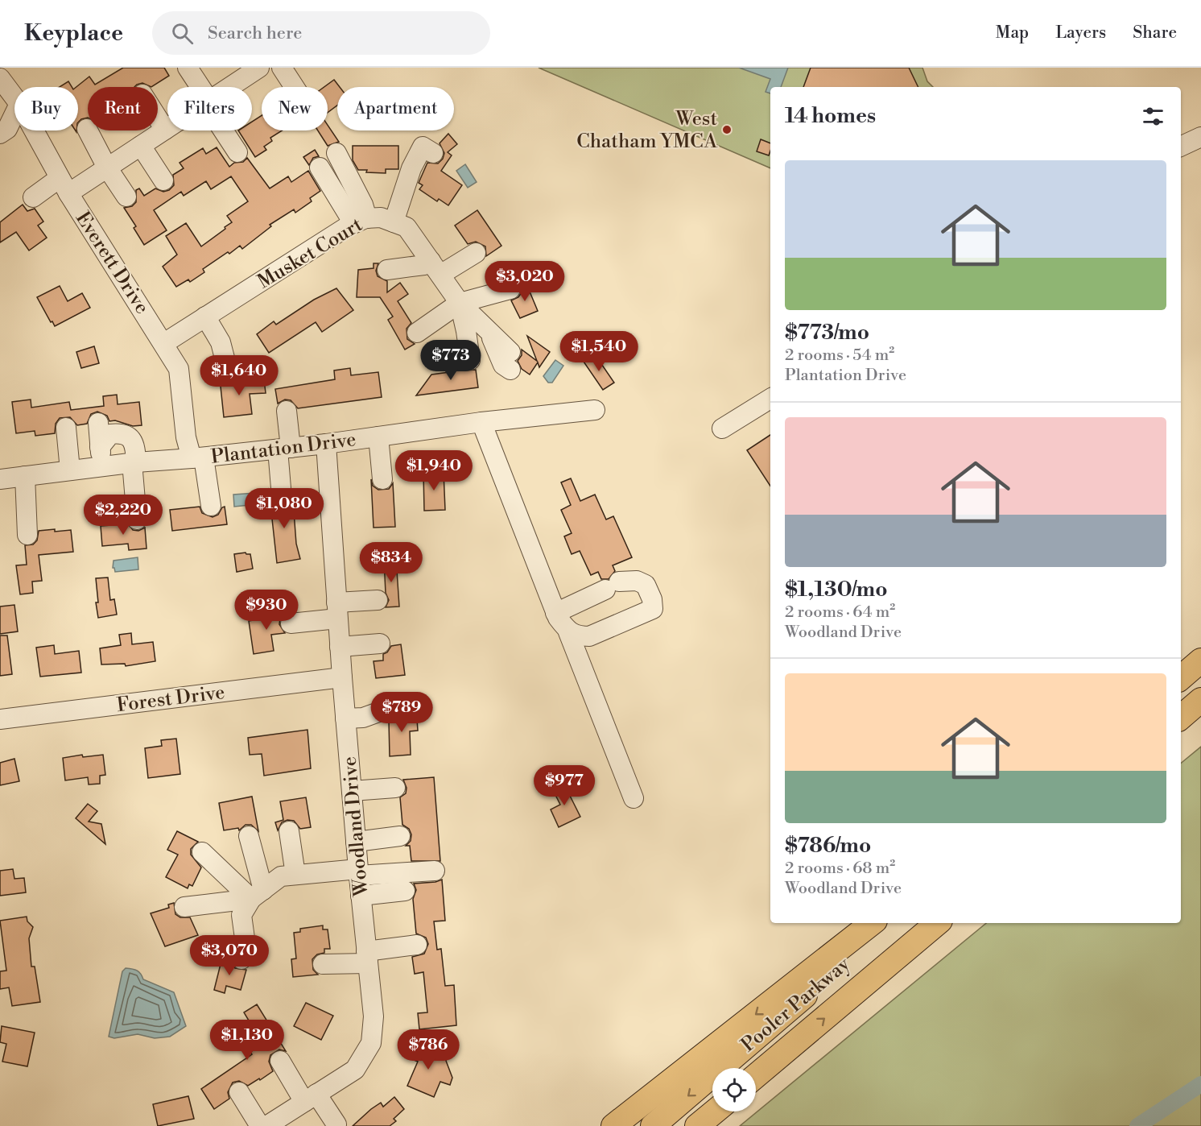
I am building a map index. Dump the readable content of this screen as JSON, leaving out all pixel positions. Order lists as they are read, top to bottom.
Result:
{
  "streets": {
    "main road": ["Pooler Parkway"],
    "street": [
      "Musket Court",
      "Everett Drive",
      "Plantation Drive",
      "Forest Drive",
      "Woodland Drive"
    ]
  },
  "crossings": [
    ["Musket Court", "Everett Drive"],
    ["Everett Drive", "Plantation Drive"],
    ["Plantation Drive", "Woodland Drive"],
    ["Forest Drive", "Woodland Drive"]
  ],
  "places": ["West Chatham YMCA"],
  "page": {
    "header": "Keyplace",
    "search": "Search here",
    "nav": ["Map", "Layers", "Share"],
    "chip": [
      "Buy",
      "Rent",
      "Filters",
      "New",
      "Apartment"
    ],
    "heading": "14 homes",
    "list": [
      {
        "name": "$773/mo",
        "note": "2 rooms · 54 m² · Plantation Drive"
      },
      {
        "name": "$1,130/mo",
        "note": "2 rooms · 64 m² · Woodland Drive"
      },
      {
        "name": "$786/mo",
        "note": "2 rooms · 68 m² · Woodland Drive"
      }
    ],
    "price": [
      "$3,020",
      "$1,540",
      "$773",
      "$1,640",
      "$1,940",
      "$1,080",
      "$2,220",
      "$834",
      "$930",
      "$789",
      "$977",
      "$3,070",
      "$1,130",
      "$786"
    ]
  }
}
